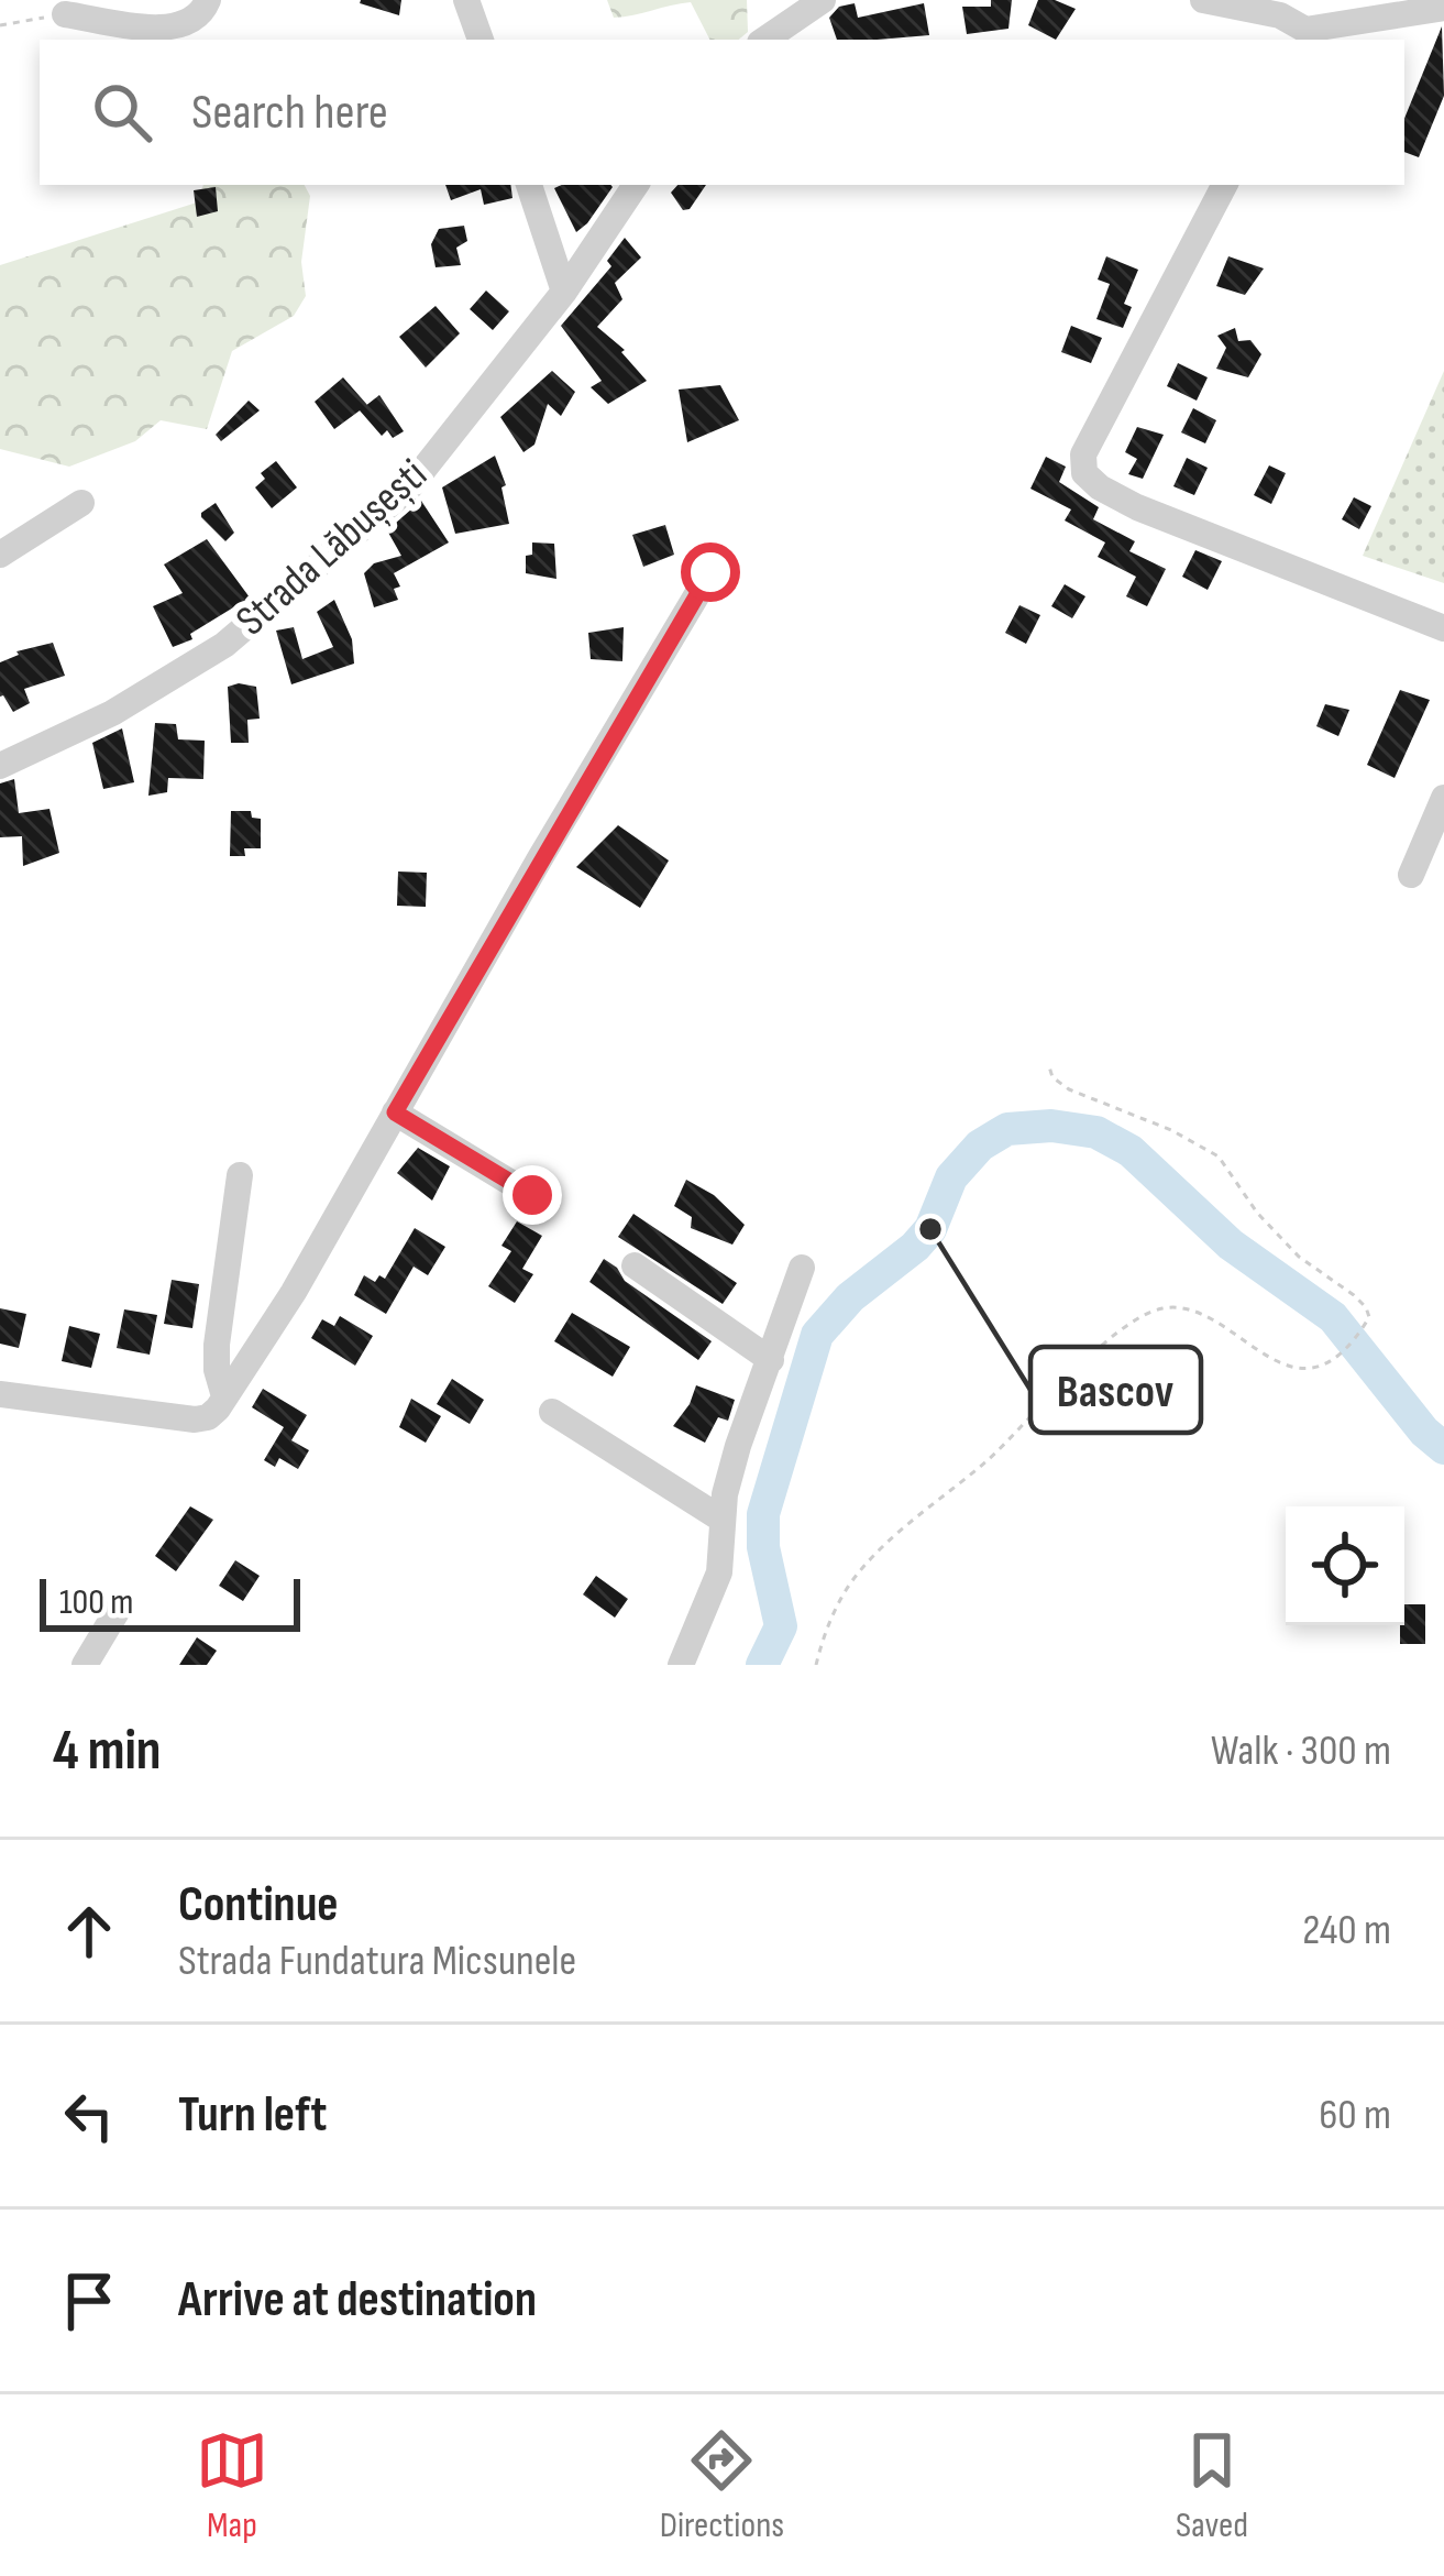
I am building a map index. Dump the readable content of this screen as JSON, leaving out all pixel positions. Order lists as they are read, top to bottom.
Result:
{
  "streets": {
    "street": ["Strada Lăbușești"]
  },
  "places": ["Bascov"],
  "scale_bar": "100 m",
  "page": {
    "search": "Search here",
    "scale": "100 m",
    "heading": ["4 min", "Walk · 300 m"],
    "list": [
      ["Continue", "Strada Fundatura Micsunele", "240 m"],
      ["Turn left", "60 m"],
      "Arrive at destination"
    ],
    "nav": ["Map", "Directions", "Saved"]
  }
}
